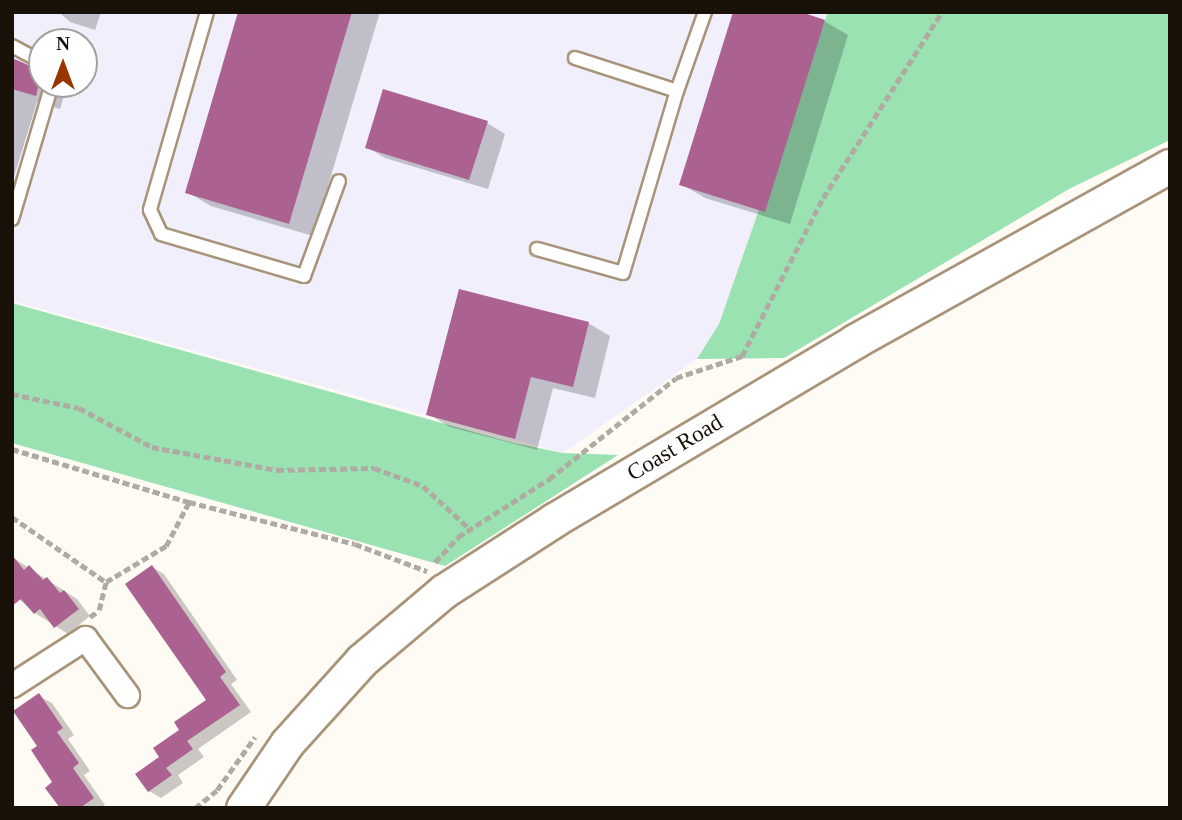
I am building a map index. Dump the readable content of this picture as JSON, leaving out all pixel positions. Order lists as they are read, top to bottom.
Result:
{
  "streets": {
    "street": ["Coast Road"]
  },
  "north": "top"
}
